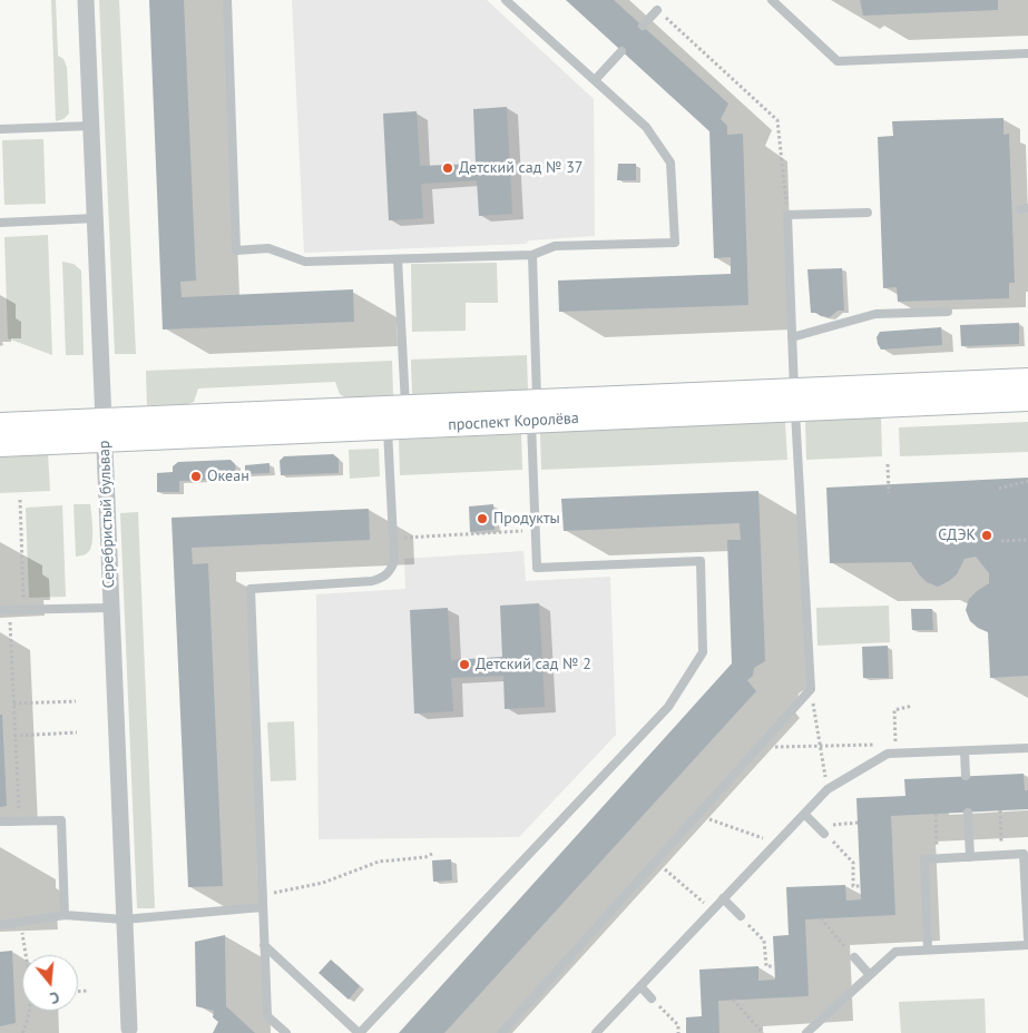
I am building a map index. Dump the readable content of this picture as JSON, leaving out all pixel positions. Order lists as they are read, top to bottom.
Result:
{
  "streets": {
    "street": ["проспект Королёва", "Серебристый бульвар"]
  },
  "crossings": [
    ["проспект Королёва", "Серебристый бульвар"]
  ],
  "places": [
    "Детский сад № 37",
    "Океан",
    "Продукты",
    "СДЭК",
    "Детский сад № 2"
  ],
  "north": "bottom"
}
